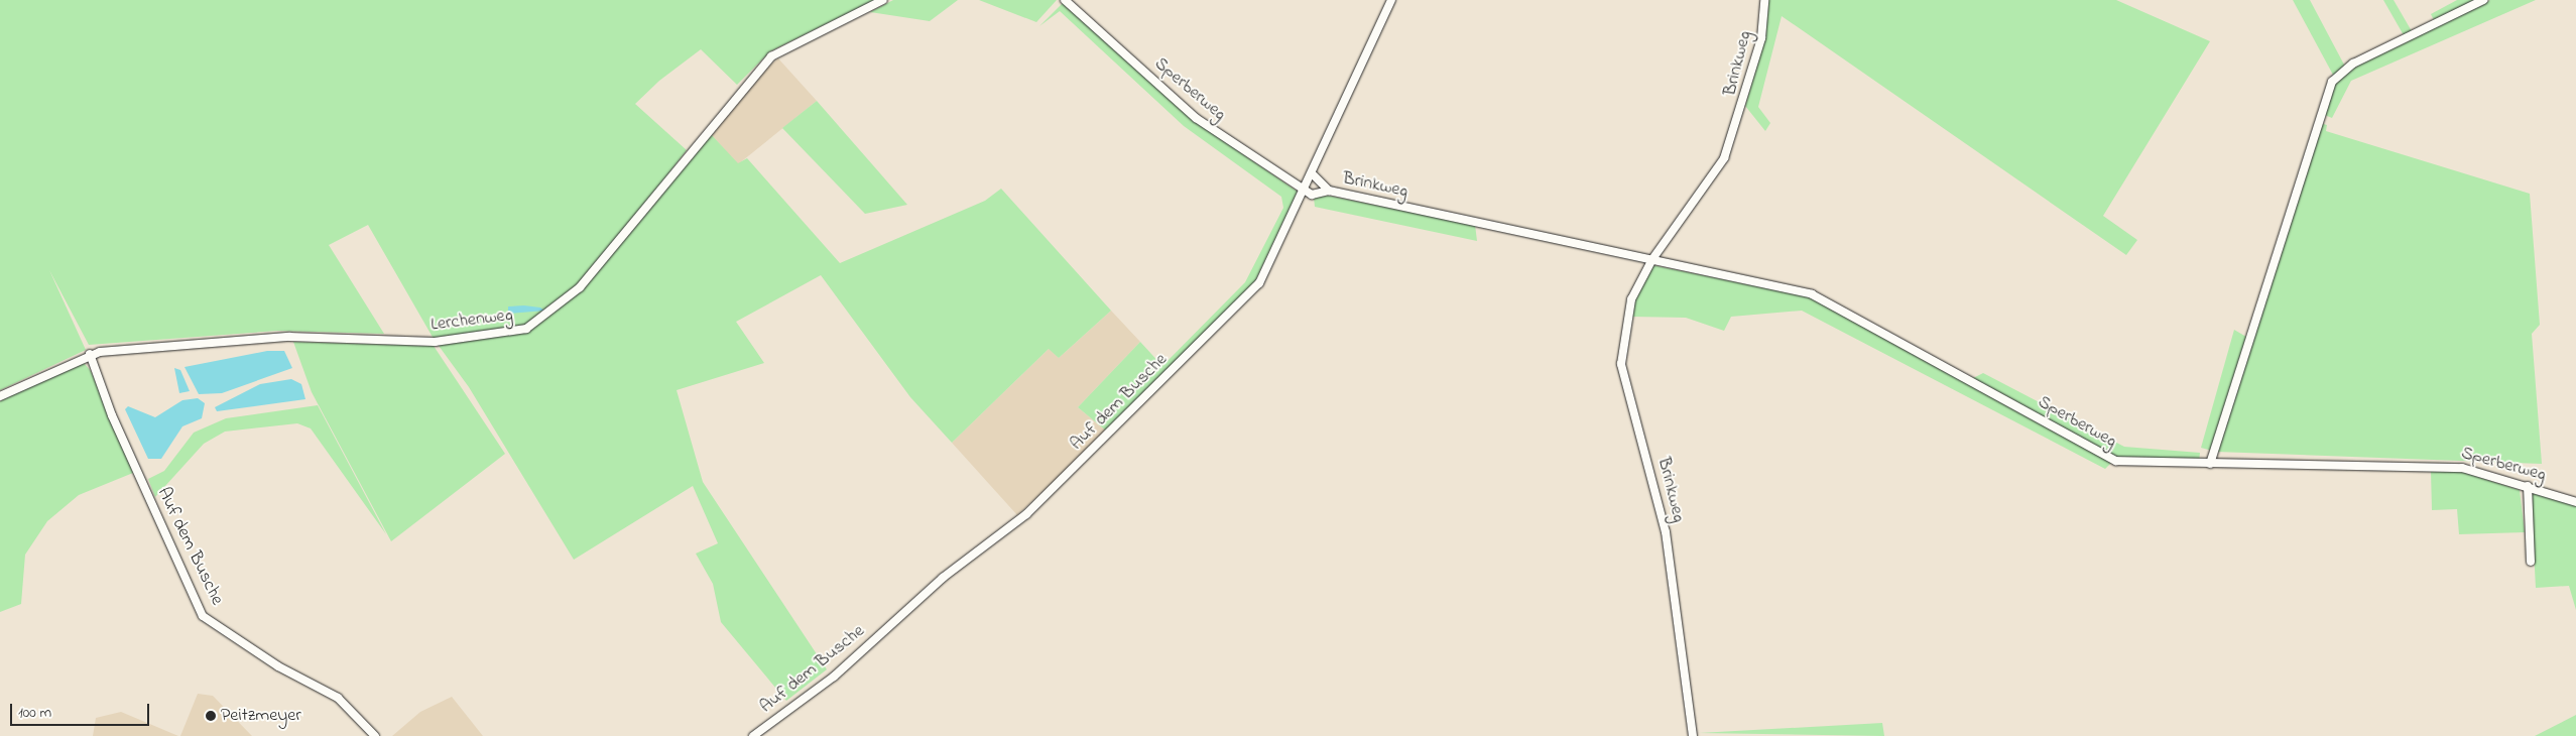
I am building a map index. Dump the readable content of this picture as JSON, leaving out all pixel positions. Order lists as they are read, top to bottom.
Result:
{
  "streets": {
    "street": [
      "Brinkweg",
      "Sperberweg",
      "Lerchenweg",
      "Auf dem Busche"
    ]
  },
  "crossings": [
    ["Brinkweg", "Sperberweg"],
    ["Brinkweg", "Auf dem Busche"],
    ["Sperberweg", "Auf dem Busche"],
    ["Lerchenweg", "Auf dem Busche"]
  ],
  "places": ["Peitzmeyer"],
  "scale_bar": "100 m"
}
